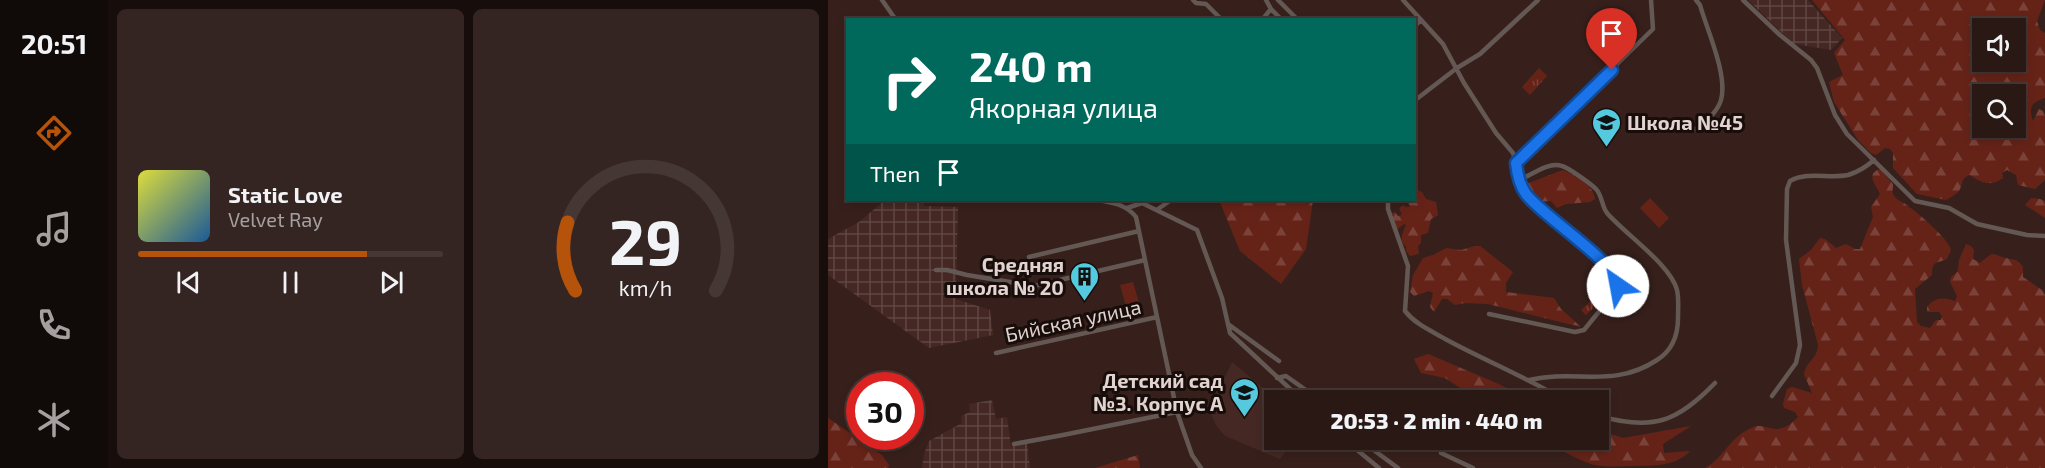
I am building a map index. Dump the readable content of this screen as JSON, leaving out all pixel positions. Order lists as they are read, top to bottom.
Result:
{
  "streets": {
    "street": ["Бийская улица"]
  },
  "places": {
    "school or university": ["Школа №45", "Детский сад №3. Корпус А"],
    "building": ["Средняя школа № 20"]
  },
  "page": {
    "tabs": "20:51",
    "turn": ["240 m", "Якорная улица"],
    "then": "Then",
    "song": ["Static Love", "Velvet Ray"],
    "limit": "30",
    "trip": "20:53 · 2 min · 440 m",
    "gauge": ["29", "km/h"]
  }
}
